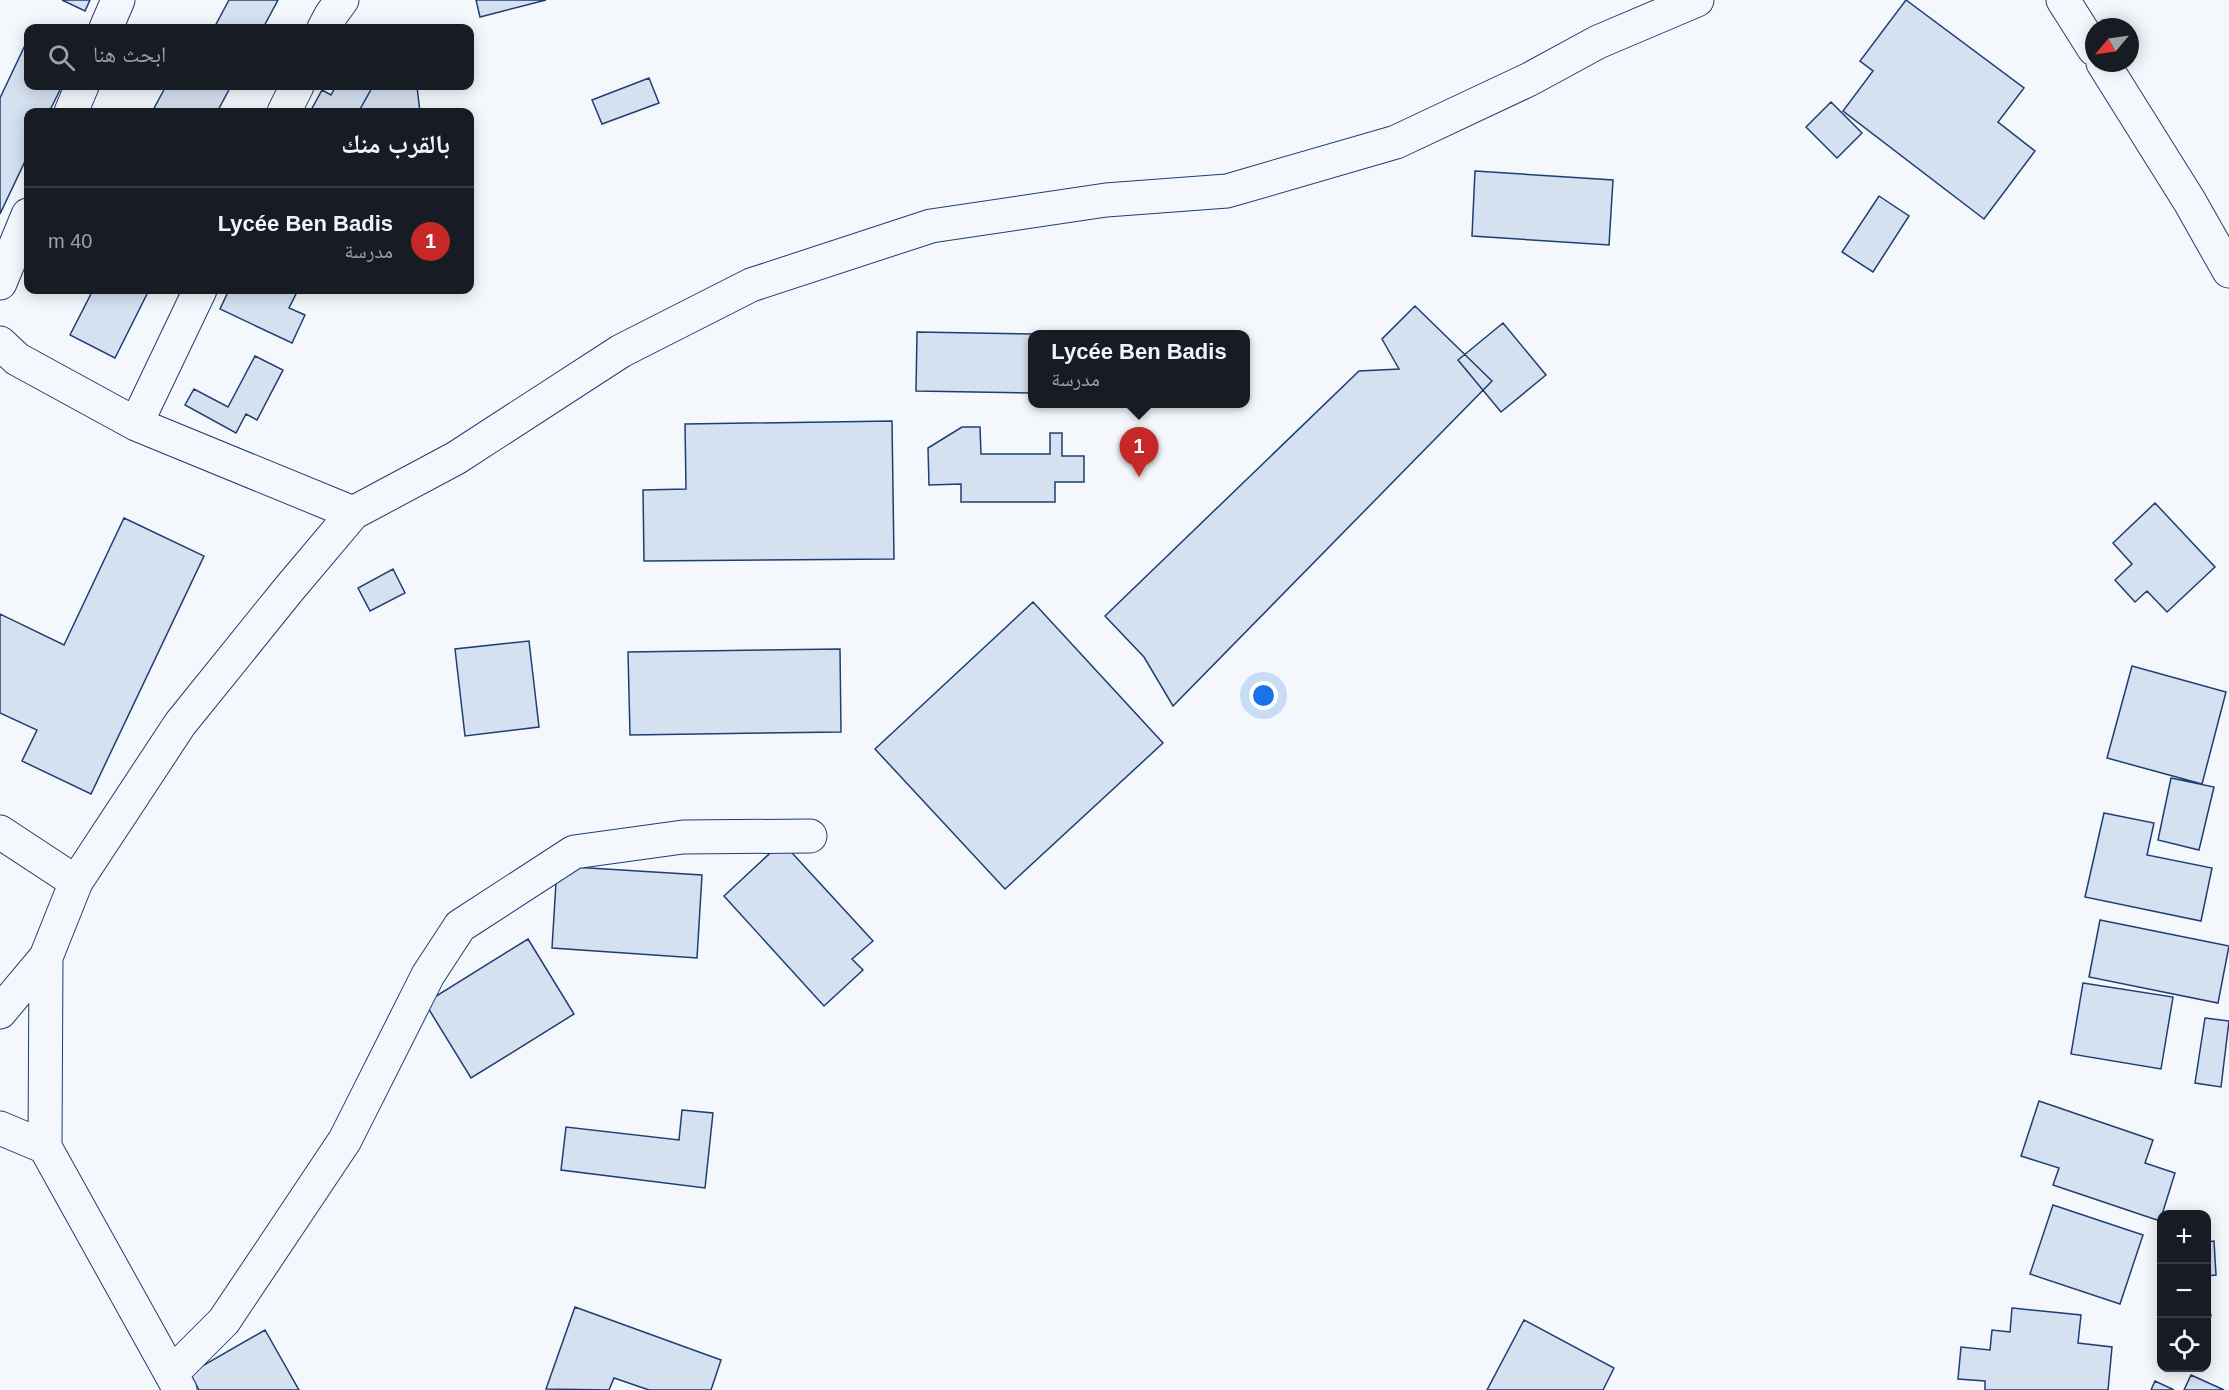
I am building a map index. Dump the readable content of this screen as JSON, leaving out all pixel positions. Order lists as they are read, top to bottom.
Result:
{
  "north": "bottom left",
  "page": {
    "search": "ابحث هنا",
    "heading": "بالقرب منك",
    "list": [
      {
        "mark": "1",
        "name": "Lycée Ben Badis",
        "note": "مدرسة",
        "value": "40 m"
      }
    ],
    "popup": ["Lycée Ben Badis", "مدرسة"],
    "pins": "1",
    "map_buttons": ["+", "−"]
  }
}
